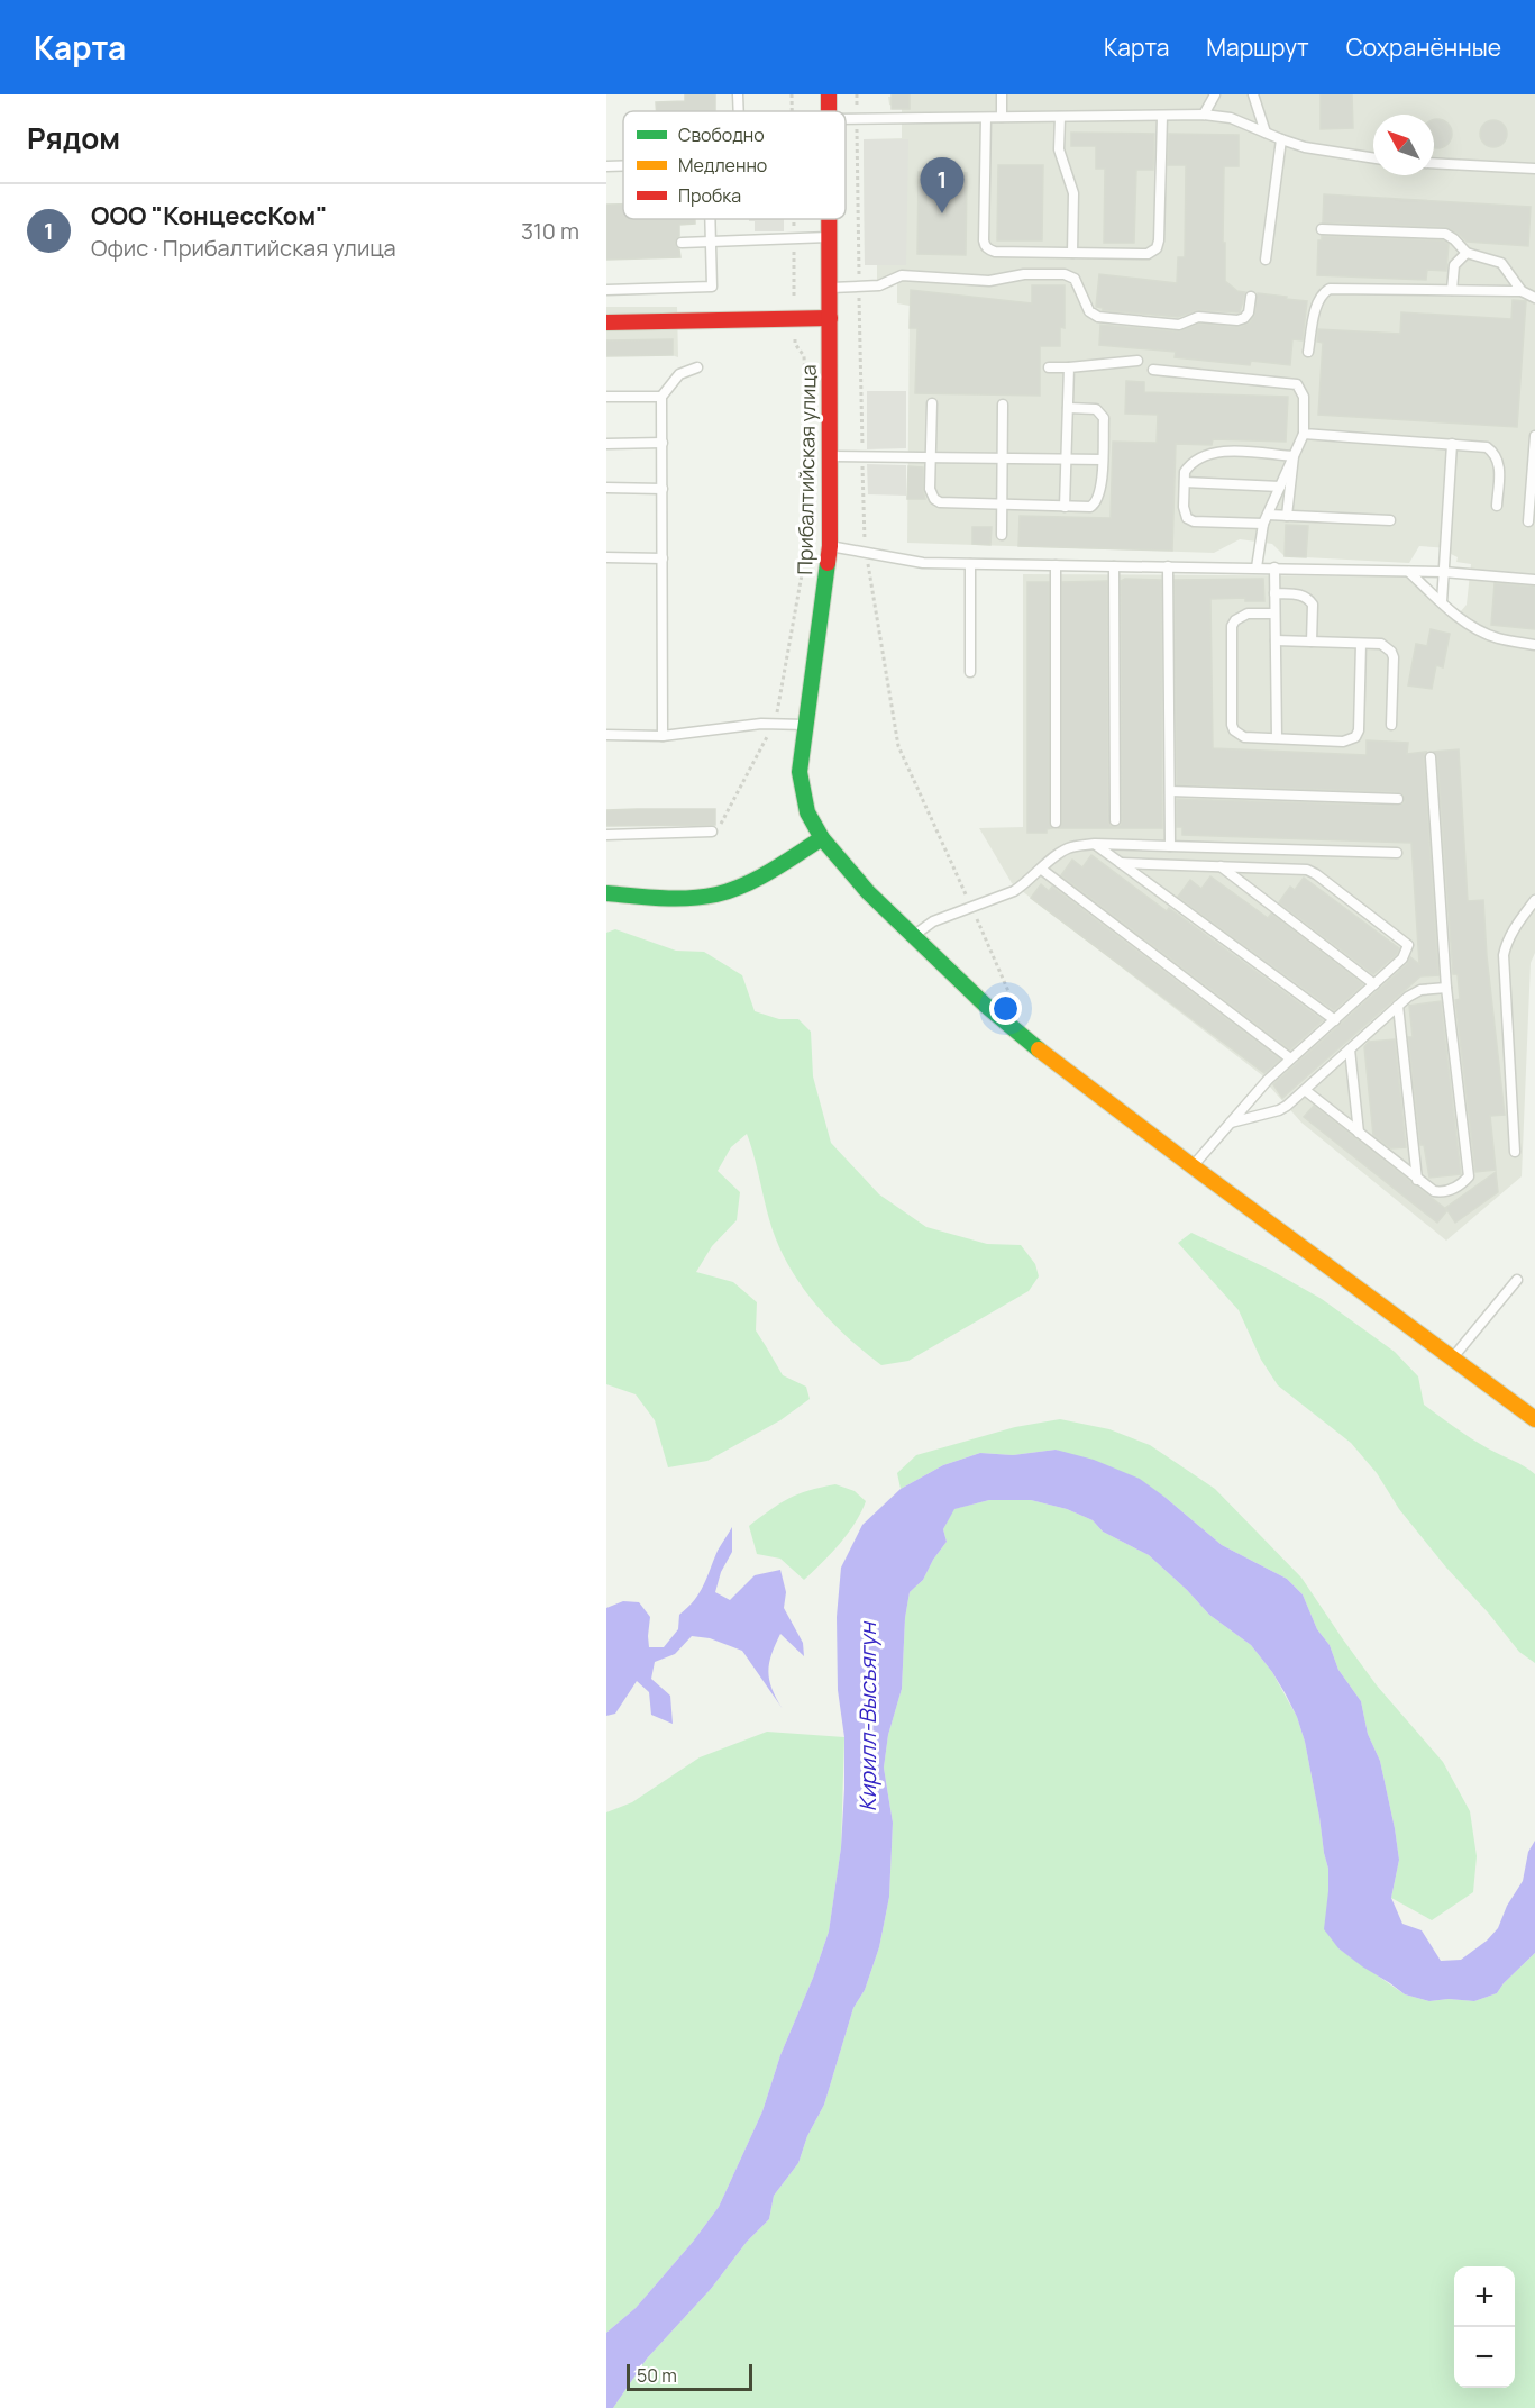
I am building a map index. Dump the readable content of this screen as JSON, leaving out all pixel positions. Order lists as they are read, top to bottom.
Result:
{
  "streets": {
    "street": ["Прибалтийская улица"]
  },
  "water": ["Кирилл-Высъягун"],
  "legend": ["Свободно", "Медленно", "Пробка"],
  "scale_bar": "50 m",
  "north": "top left",
  "page": {
    "header": "Карта",
    "nav": ["Карта", "Маршрут", "Сохранённые"],
    "heading": "Рядом",
    "pins": "1",
    "list": [
      {
        "mark": "1",
        "name": "ООО \"КонцессКом\"",
        "note": "Офис · Прибалтийская улица",
        "value": "310 m"
      }
    ],
    "map_buttons": ["+", "−"],
    "scale": "50 m"
  }
}
